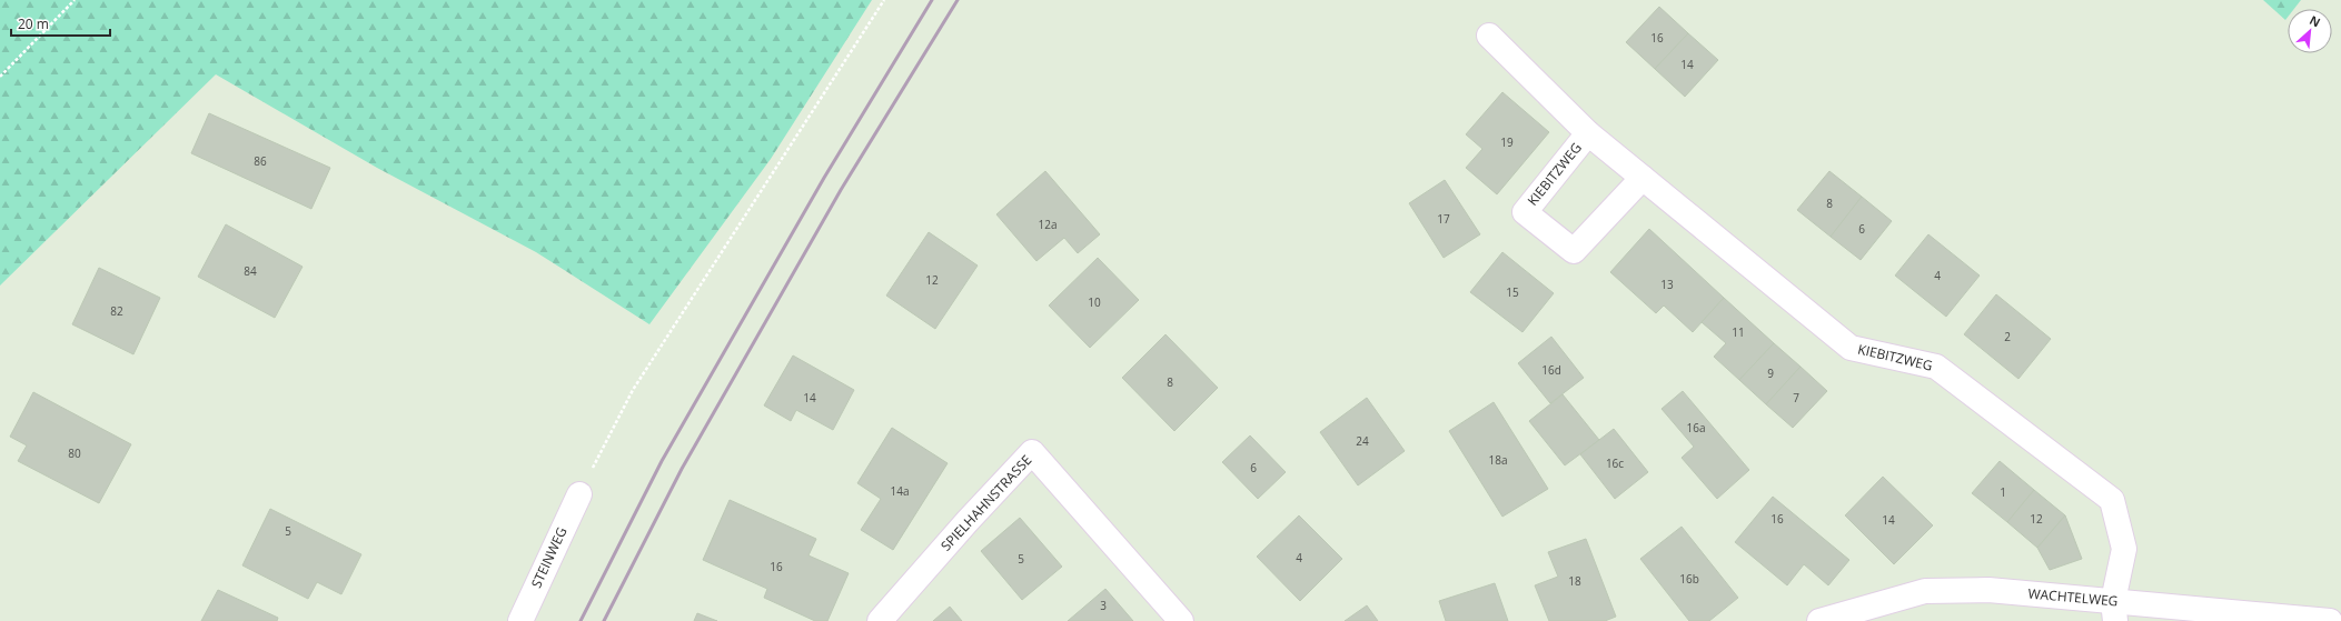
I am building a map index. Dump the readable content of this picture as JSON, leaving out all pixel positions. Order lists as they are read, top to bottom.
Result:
{
  "streets": {
    "street": [
      "KIEBITZWEG",
      "SPIELHAHNSTRASSE",
      "STEINWEG",
      "WACHTELWEG"
    ]
  },
  "crossings": [
    ["KIEBITZWEG", "WACHTELWEG"]
  ],
  "house_numbers": [
    "16",
    "14",
    "19",
    "86",
    "8",
    "17",
    "12a",
    "6",
    "84",
    "4",
    "12",
    "13",
    "15",
    "10",
    "82",
    "11",
    "2",
    "16d",
    "9",
    "8",
    "14",
    "7",
    "16a",
    "24",
    "80",
    "18a",
    "16c",
    "6",
    "14a",
    "1",
    "16",
    "12",
    "14",
    "5",
    "4",
    "5",
    "16",
    "16b",
    "18",
    "3"
  ],
  "scale_bar": "20 m",
  "north": "top right"
}
